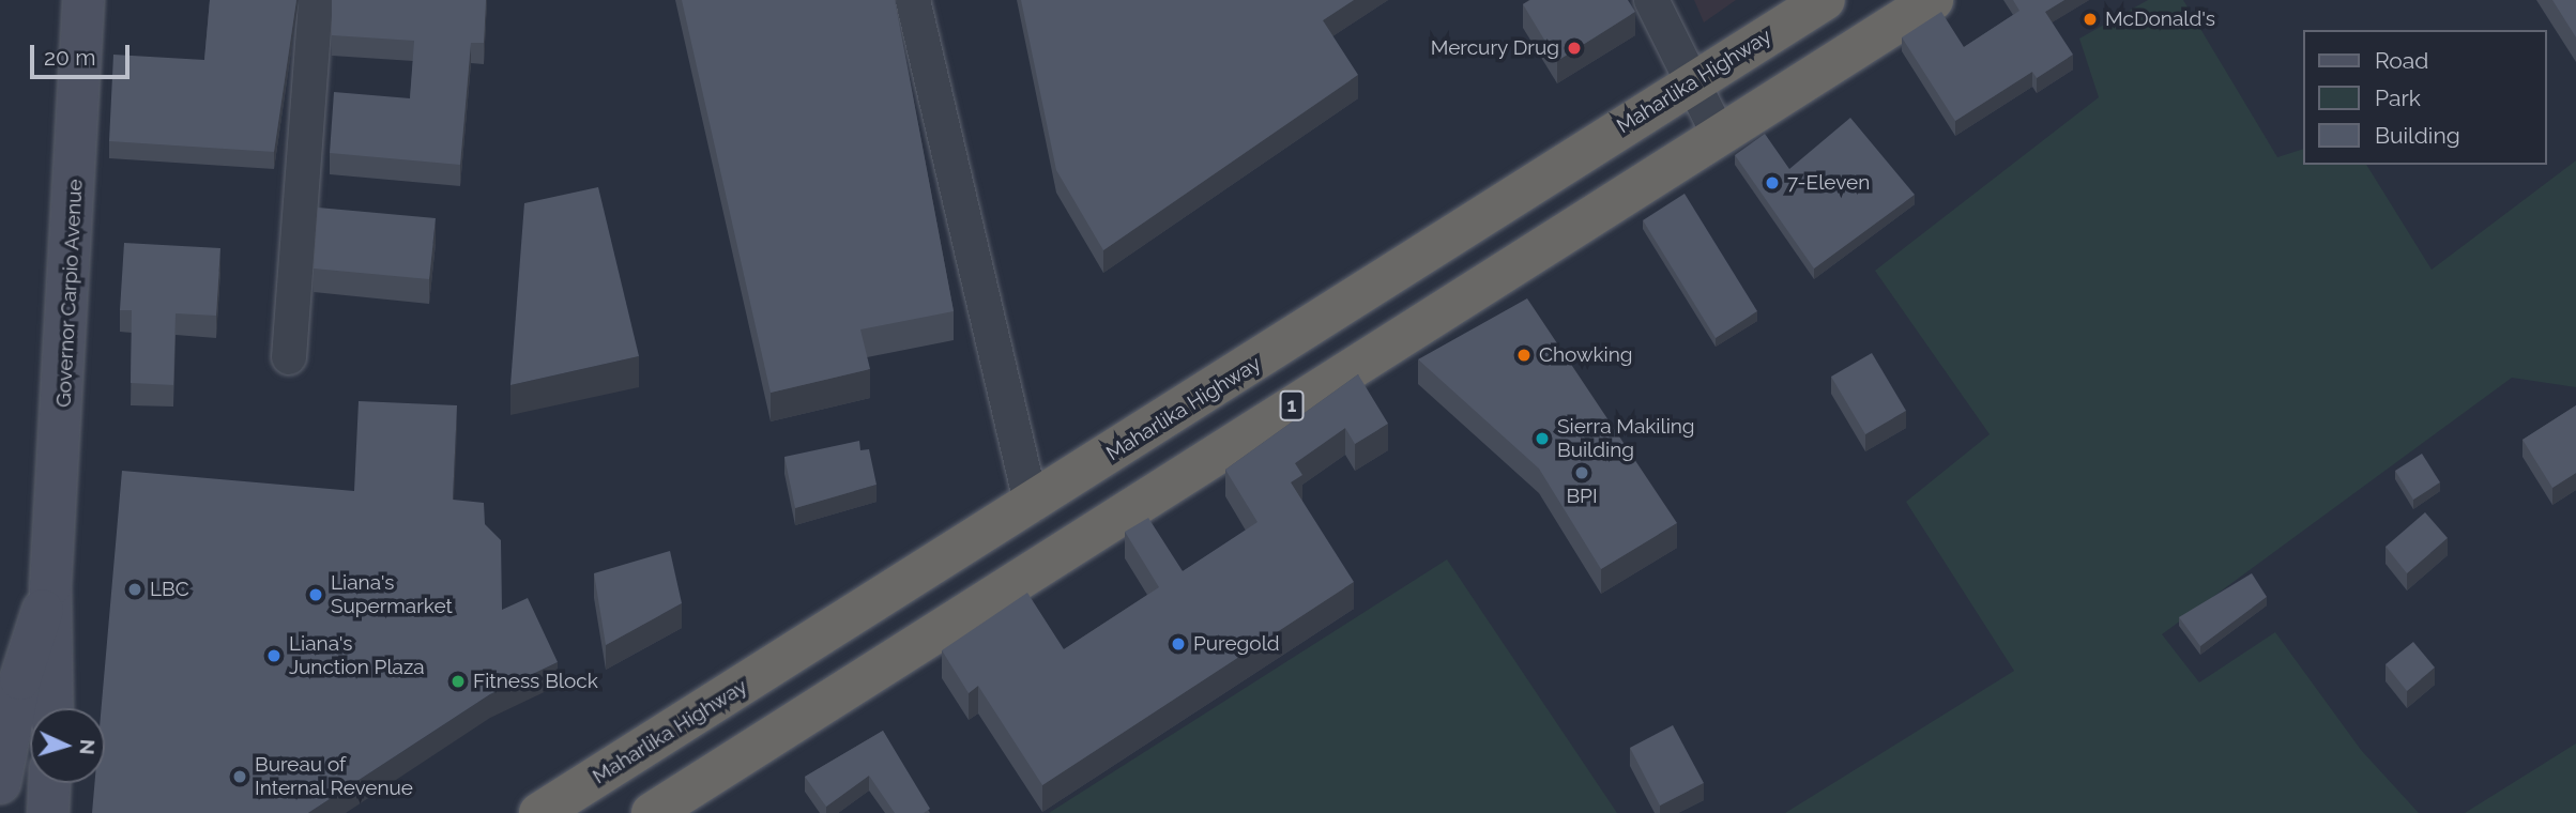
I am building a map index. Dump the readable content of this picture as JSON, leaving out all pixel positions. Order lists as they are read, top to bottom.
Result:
{
  "streets": {
    "highway": ["Maharlika Highway", "1"],
    "main road": ["Governor Carpio Avenue"]
  },
  "places": [
    "McDonald's",
    "Mercury Drug",
    "7-Eleven",
    "Chowking",
    "Sierra Makiling Building",
    "BPI",
    "LBC",
    "Liana's Supermarket",
    "Puregold",
    "Liana's Junction Plaza",
    "Fitness Block",
    "Bureau of Internal Revenue"
  ],
  "legend": ["Road", "Park", "Building"],
  "scale_bar": "20 m",
  "north": "right"
}
